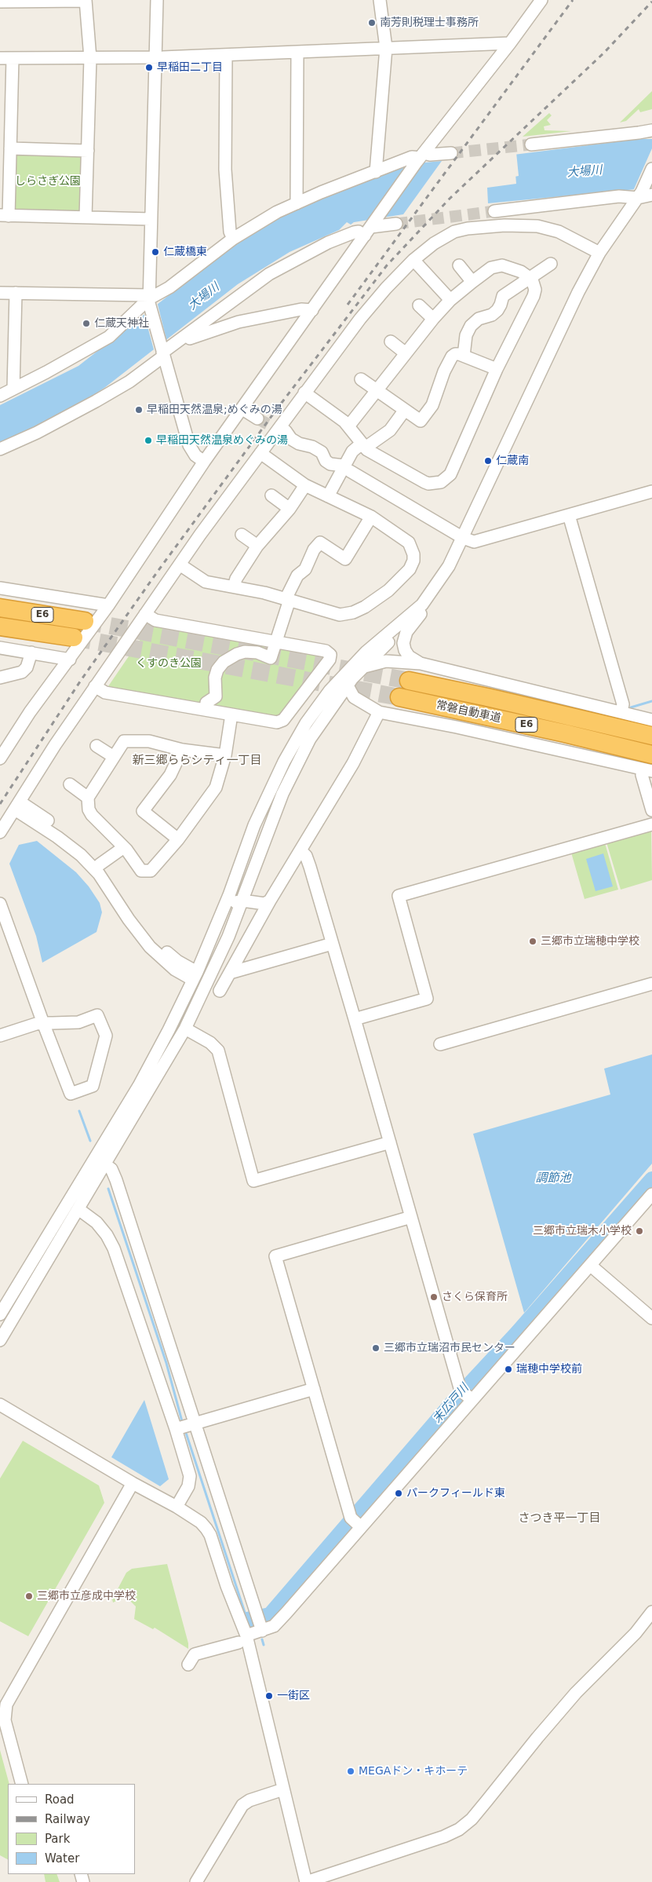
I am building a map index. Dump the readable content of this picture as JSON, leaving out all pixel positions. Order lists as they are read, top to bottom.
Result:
{
  "streets": {
    "highway": ["E6", "常磐自動車道"]
  },
  "districts": ["新三郷ららシティ一丁目", "さつき平一丁目"],
  "water": ["大場川", "調節池", "末広戸川"],
  "parks": ["しらさぎ公園", "くすのき公園"],
  "places": [
    "南芳則税理士事務所",
    "早稲田二丁目",
    "仁蔵橋東",
    "仁蔵天神社",
    "早稲田天然温泉;めぐみの湯",
    "早稲田天然温泉めぐみの湯",
    "仁蔵南",
    "三郷市立瑞穂中学校",
    "三郷市立瑞木小学校",
    "さくら保育所",
    "三郷市立瑞沼市民センター",
    "瑞穂中学校前",
    "パークフィールド東",
    "三郷市立彦成中学校",
    "一街区",
    "MEGAドン・キホーテ"
  ],
  "legend": [
    "Road",
    "Railway",
    "Park",
    "Water"
  ]
}
